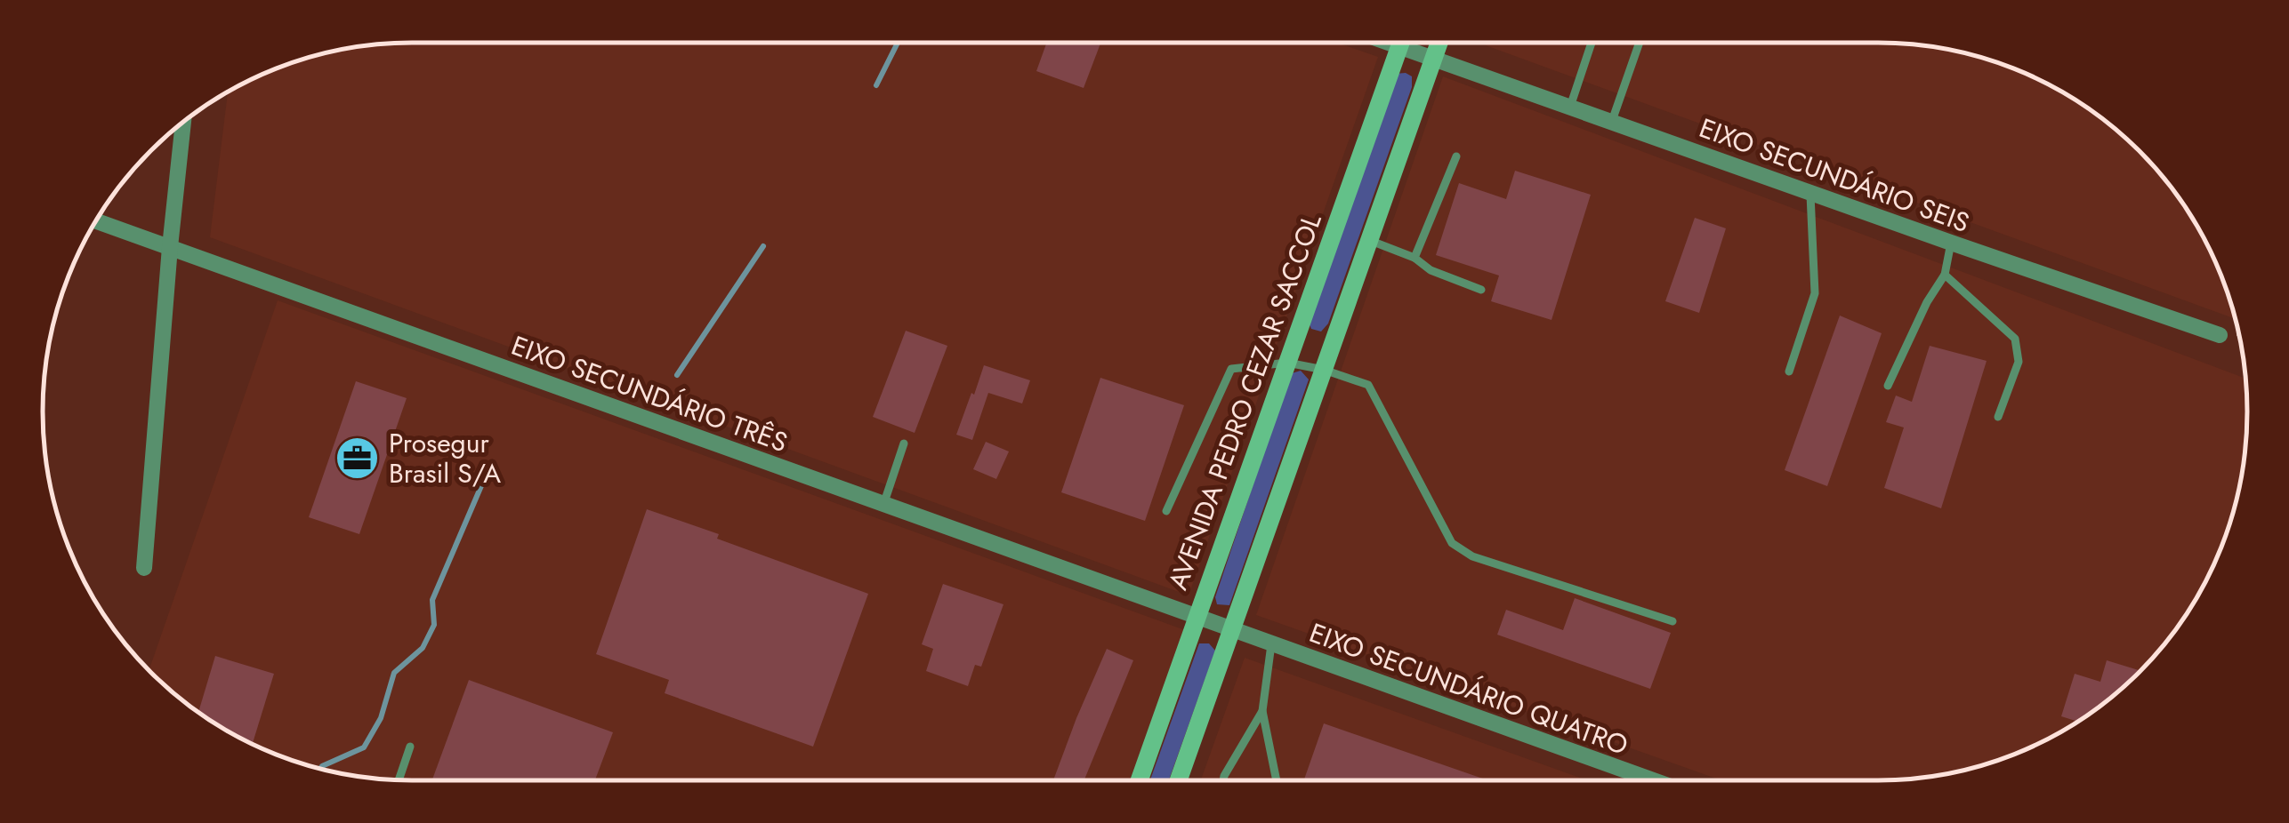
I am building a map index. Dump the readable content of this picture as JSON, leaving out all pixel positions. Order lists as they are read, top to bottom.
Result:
{
  "streets": {
    "street": [
      "EIXO SECUNDÁRIO SEIS",
      "EIXO SECUNDÁRIO TRÊS",
      "AVENIDA PEDRO CEZAR SACCOL",
      "EIXO SECUNDÁRIO QUATRO"
    ]
  },
  "crossings": [
    ["EIXO SECUNDÁRIO SEIS", "AVENIDA PEDRO CEZAR SACCOL"],
    ["EIXO SECUNDÁRIO TRÊS", "AVENIDA PEDRO CEZAR SACCOL"],
    ["EIXO SECUNDÁRIO TRÊS", "EIXO SECUNDÁRIO QUATRO"],
    ["AVENIDA PEDRO CEZAR SACCOL", "EIXO SECUNDÁRIO QUATRO"]
  ],
  "places": {
    "office": ["Prosegur Brasil S/A"]
  }
}
